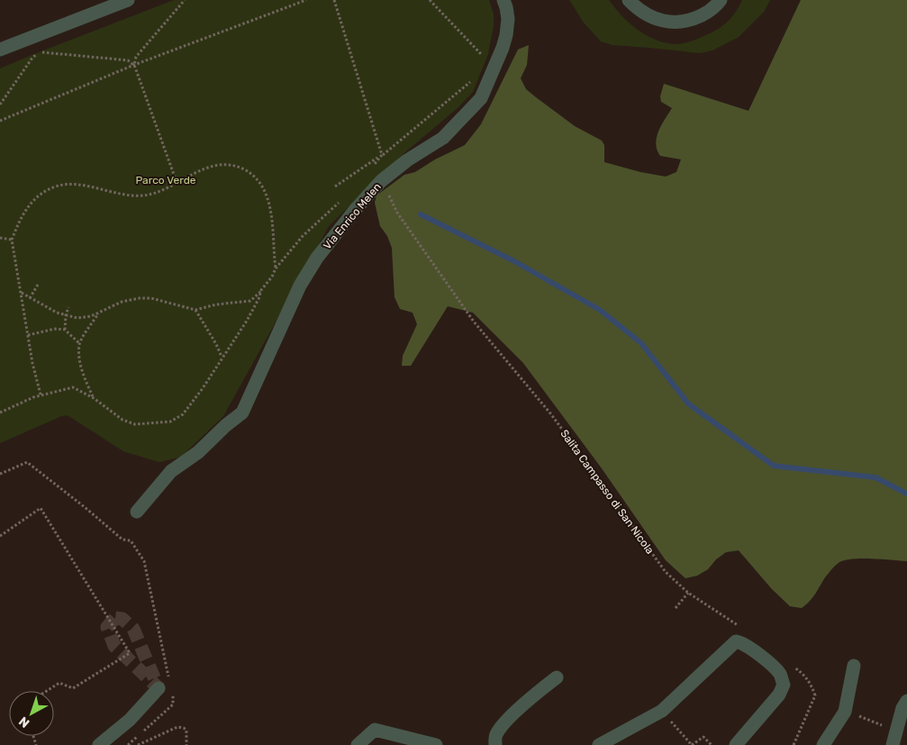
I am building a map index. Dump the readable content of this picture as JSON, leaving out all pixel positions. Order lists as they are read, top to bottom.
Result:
{
  "streets": {
    "street": ["Via Enrico Melen"],
    "path": ["Salita Campasso di San Nicola"]
  },
  "parks": ["Parco Verde"],
  "north": "bottom left"
}
